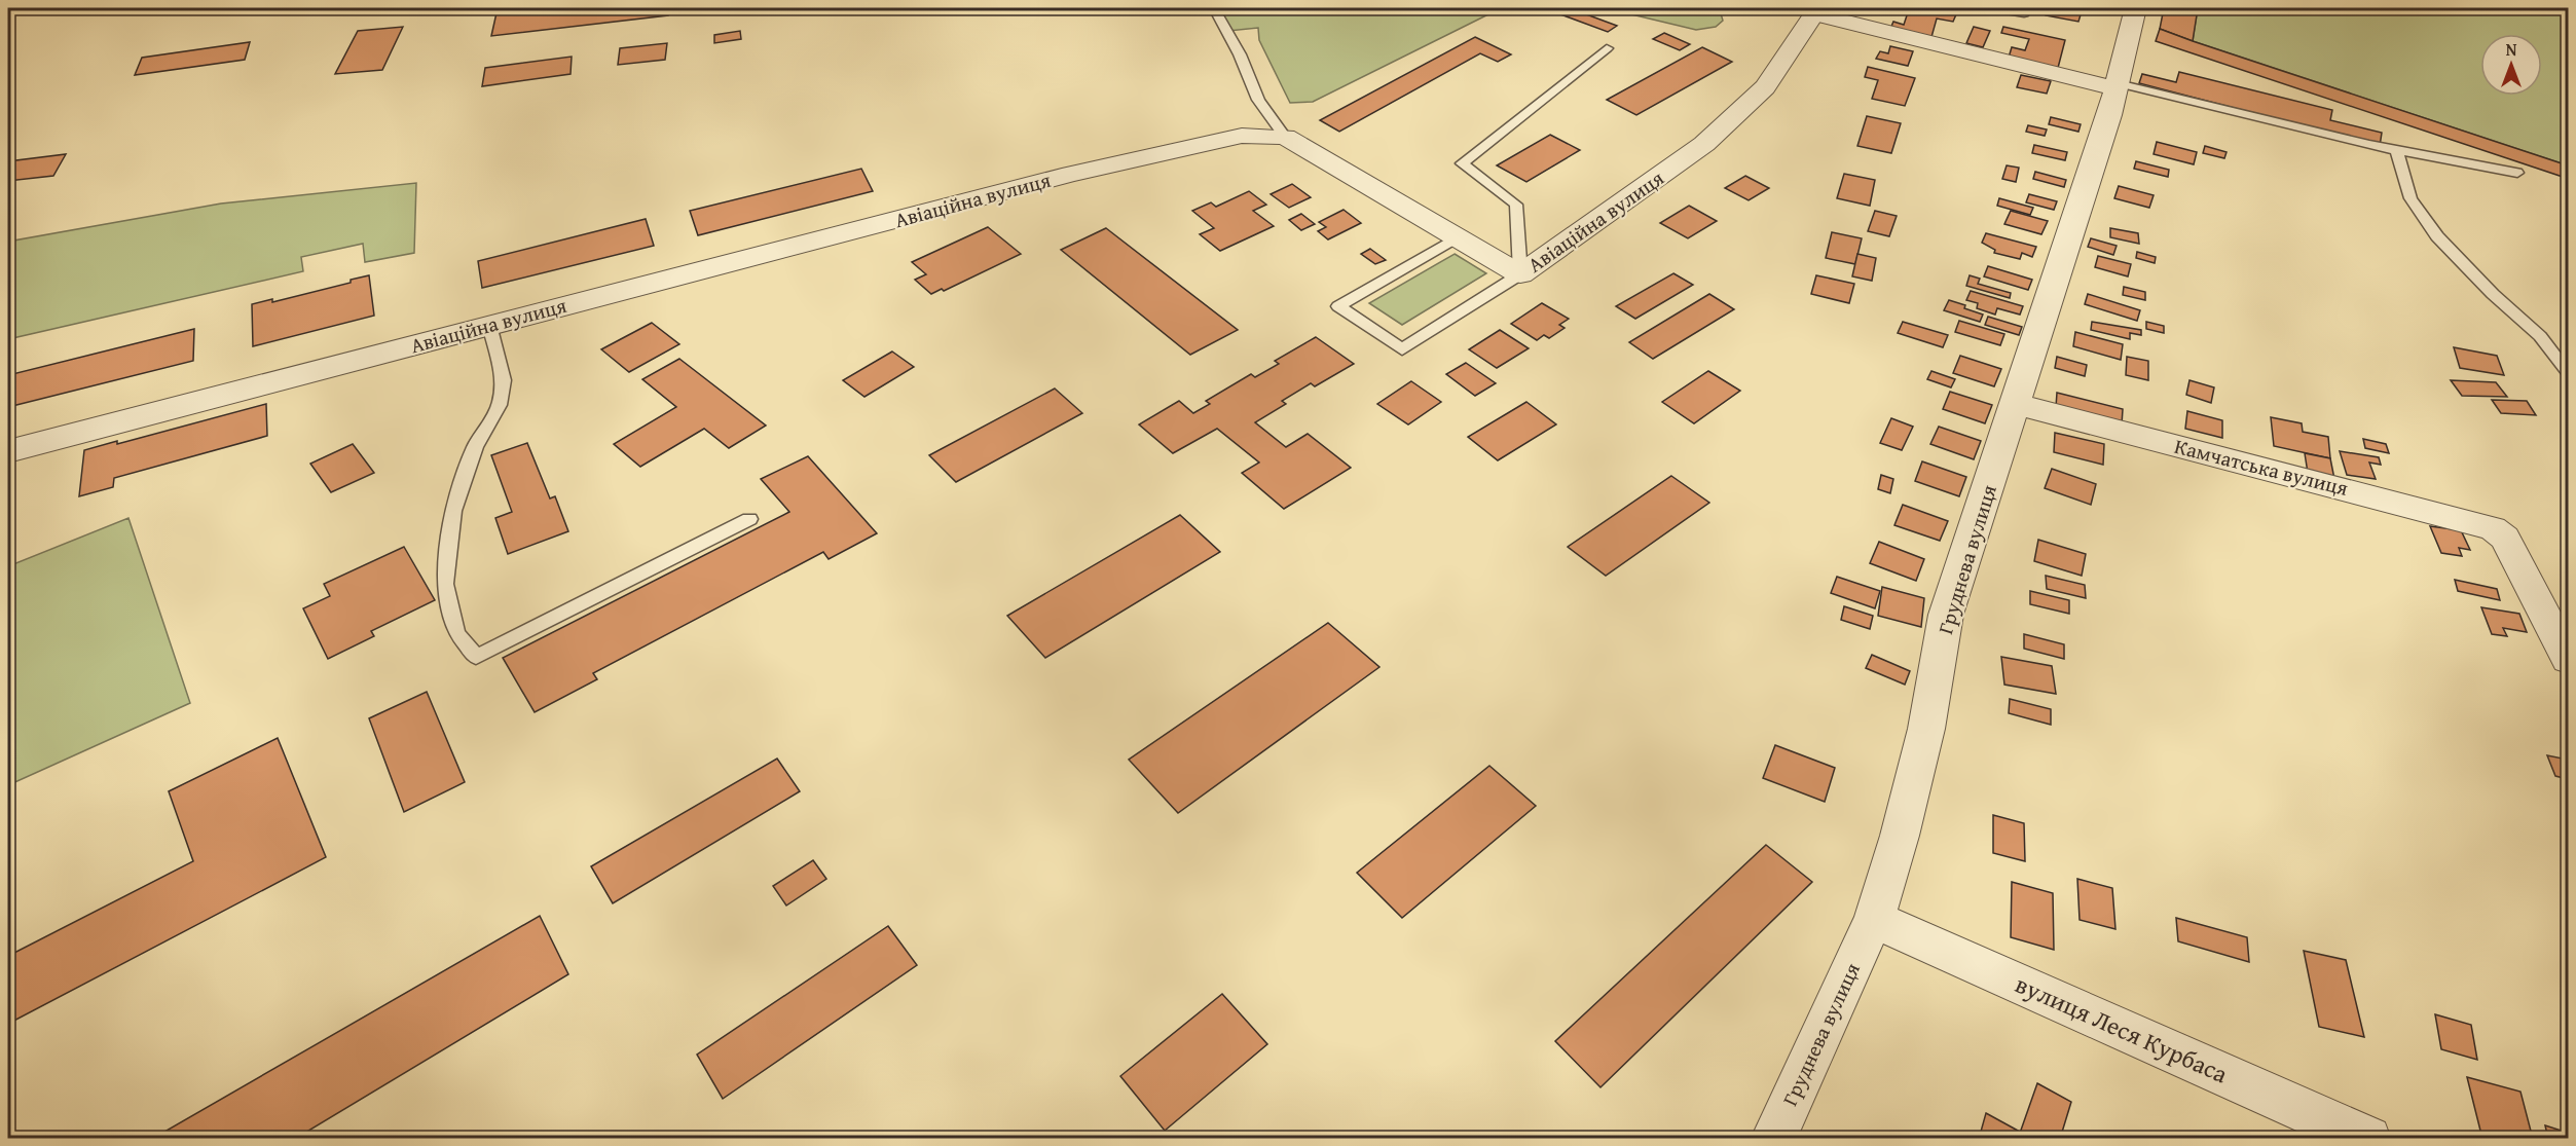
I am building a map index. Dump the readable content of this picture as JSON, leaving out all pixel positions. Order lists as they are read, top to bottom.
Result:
{
  "streets": {
    "street": [
      "Авіаційна вулиця",
      "Камчатська вулиця",
      "Груднева вулиця",
      "вулиця Леся Курбаса"
    ]
  },
  "crossings": [
    ["Камчатська вулиця", "Груднева вулиця"],
    ["Груднева вулиця", "вулиця Леся Курбаса"]
  ],
  "north": "top"
}
